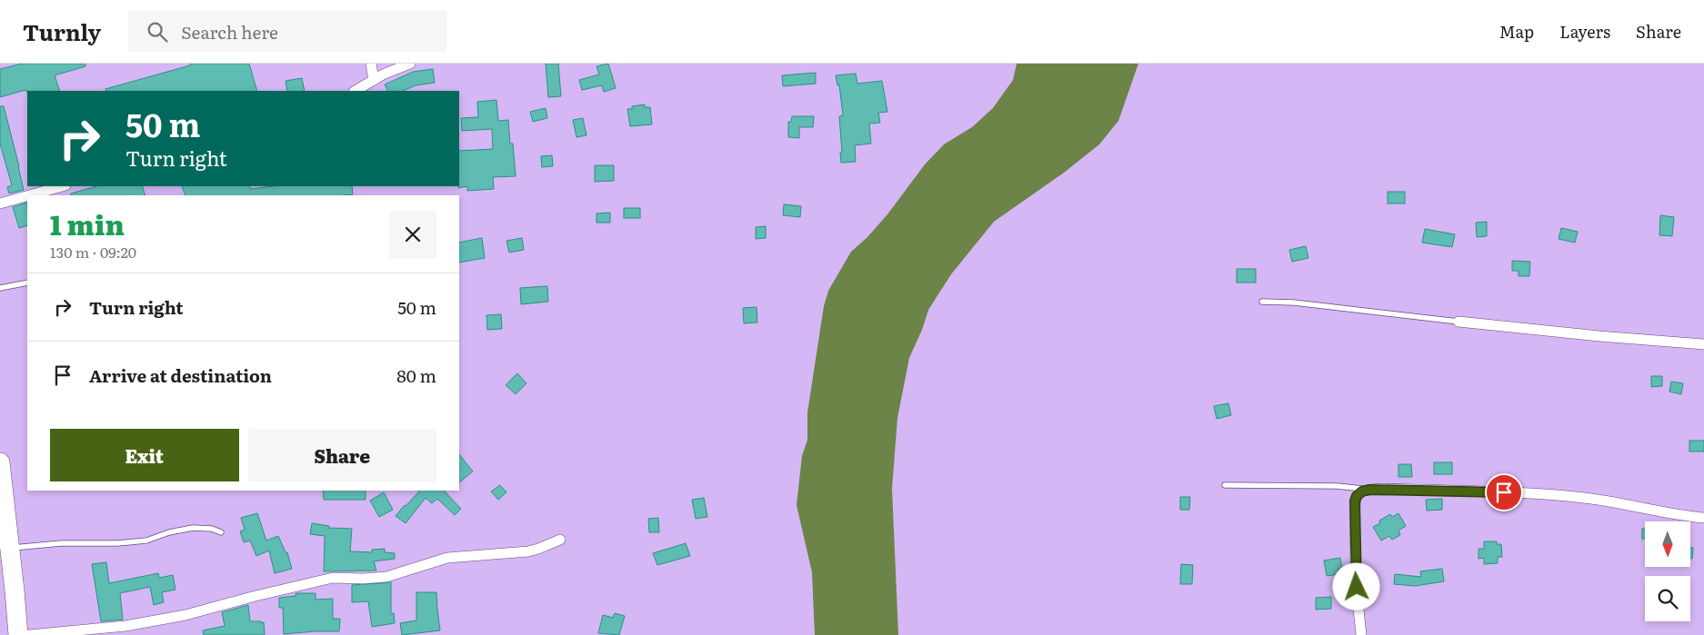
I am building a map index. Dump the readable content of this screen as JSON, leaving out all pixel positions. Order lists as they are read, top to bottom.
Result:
{
  "north": "bottom",
  "page": {
    "header": "Turnly",
    "search": "Search here",
    "nav": ["Map", "Layers", "Share"],
    "turn": ["50 m", "Turn right"],
    "heading": ["1 min", "130 m · 09:20"],
    "list": [
      {
        "name": "Turn right",
        "value": "50 m"
      },
      {
        "name": "Arrive at destination",
        "value": "80 m"
      }
    ],
    "buttons": ["Exit", "Share"]
  }
}
